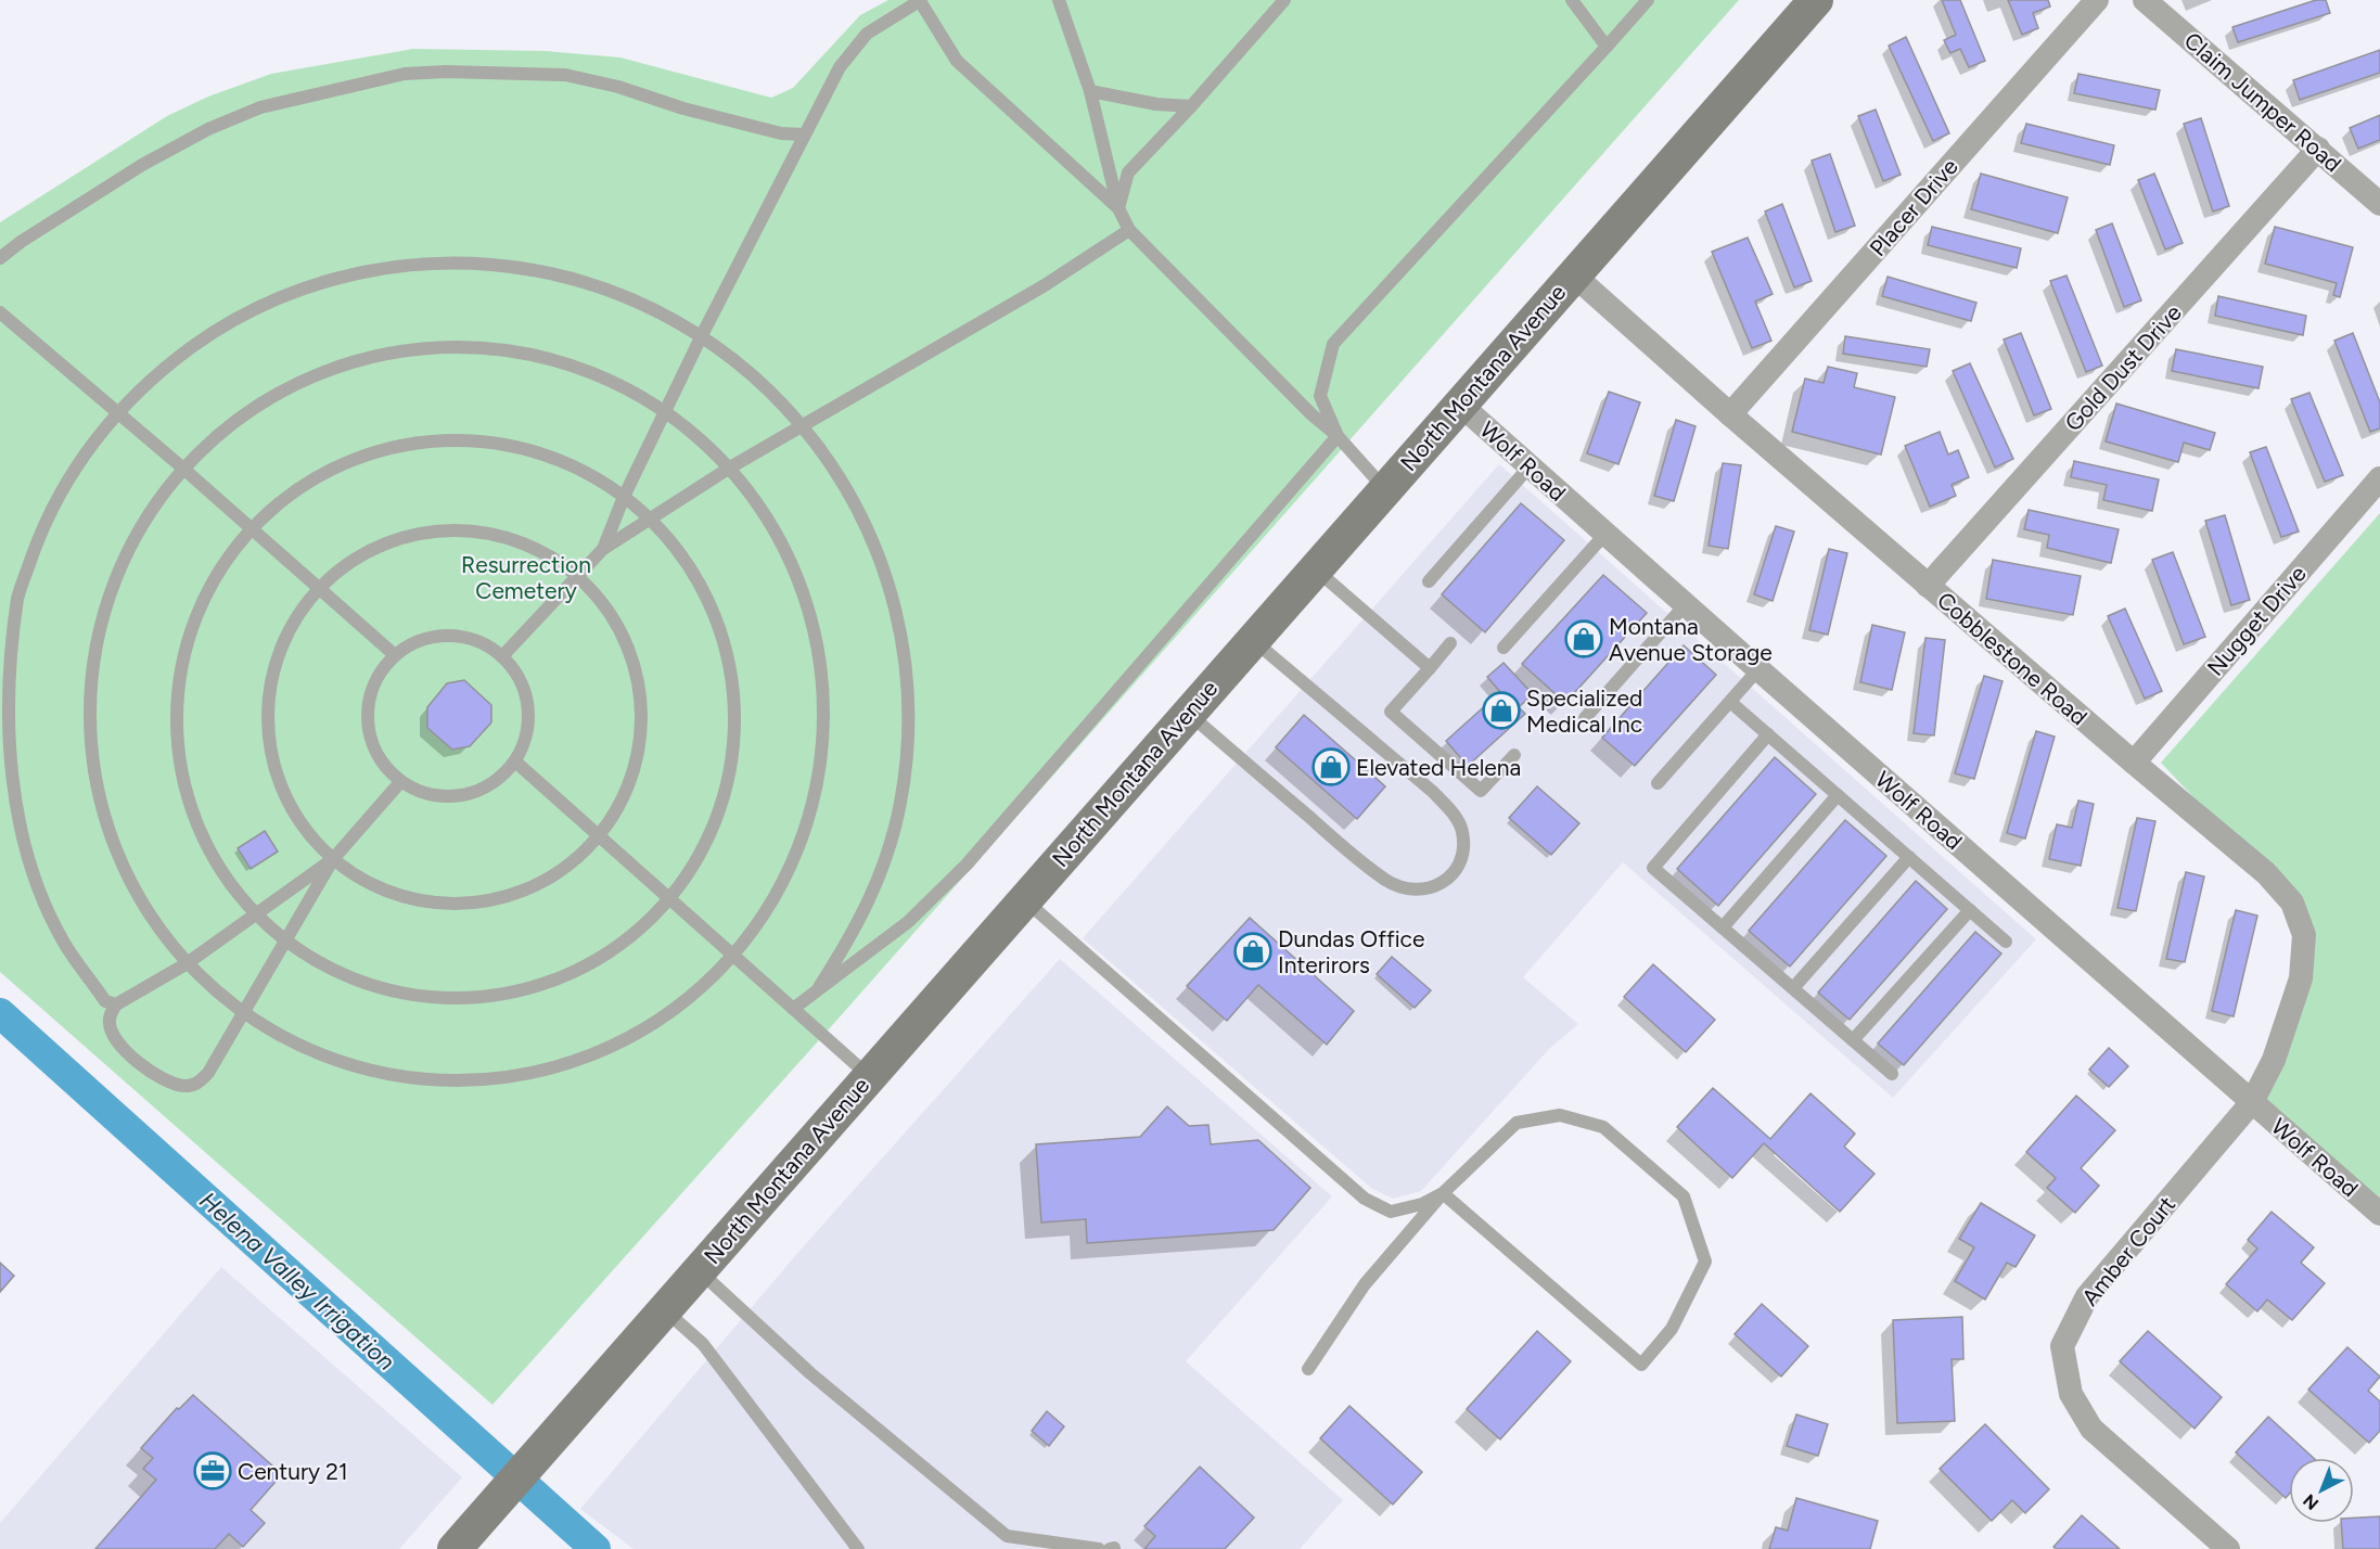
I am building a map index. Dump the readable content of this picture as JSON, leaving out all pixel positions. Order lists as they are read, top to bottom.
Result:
{
  "streets": {
    "main road": ["North Montana Avenue"],
    "street": [
      "Claim Jumper Road",
      "Placer Drive",
      "Gold Dust Drive",
      "Wolf Road",
      "Nugget Drive",
      "Cobblestone Road",
      "Amber Court"
    ]
  },
  "crossings": [
    ["Claim Jumper Road", "Gold Dust Drive"],
    ["Placer Drive", "Cobblestone Road"],
    ["Gold Dust Drive", "Cobblestone Road"],
    ["North Montana Avenue", "Wolf Road"],
    ["North Montana Avenue", "Cobblestone Road"],
    ["Wolf Road", "Cobblestone Road"],
    ["Wolf Road", "Amber Court"],
    ["Nugget Drive", "Cobblestone Road"],
    ["Cobblestone Road", "Amber Court"]
  ],
  "water": ["Helena Valley Irrigation"],
  "parks": ["Resurrection Cemetery"],
  "places": {
    "shop": [
      "Montana Avenue Storage",
      "Specialized Medical Inc",
      "Elevated Helena",
      "Dundas Office Interirors"
    ],
    "office": ["Century 21"]
  },
  "north": "bottom left"
}
